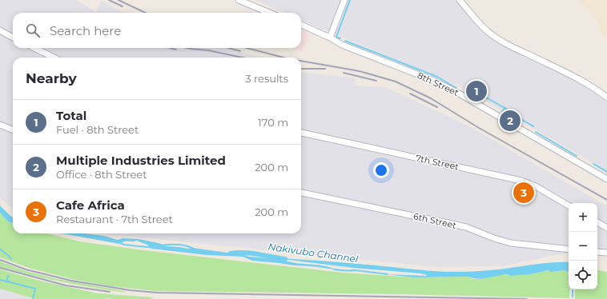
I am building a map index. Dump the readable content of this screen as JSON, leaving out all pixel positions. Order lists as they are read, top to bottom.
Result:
{
  "streets": {
    "street": ["8th Street", "7th Street", "6th Street"]
  },
  "water": ["Nakivubo Channel"],
  "page": {
    "search": "Search here",
    "heading": ["Nearby", "3 results"],
    "pins": ["1", "2", "3"],
    "list": [
      {
        "mark": "1",
        "name": "Total",
        "note": "Fuel · 8th Street",
        "value": "170 m"
      },
      {
        "mark": "2",
        "name": "Multiple Industries Limited",
        "note": "Office · 8th Street",
        "value": "200 m"
      },
      {
        "mark": "3",
        "name": "Cafe Africa",
        "note": "Restaurant · 7th Street",
        "value": "200 m"
      }
    ],
    "map_buttons": ["+", "−"]
  }
}
